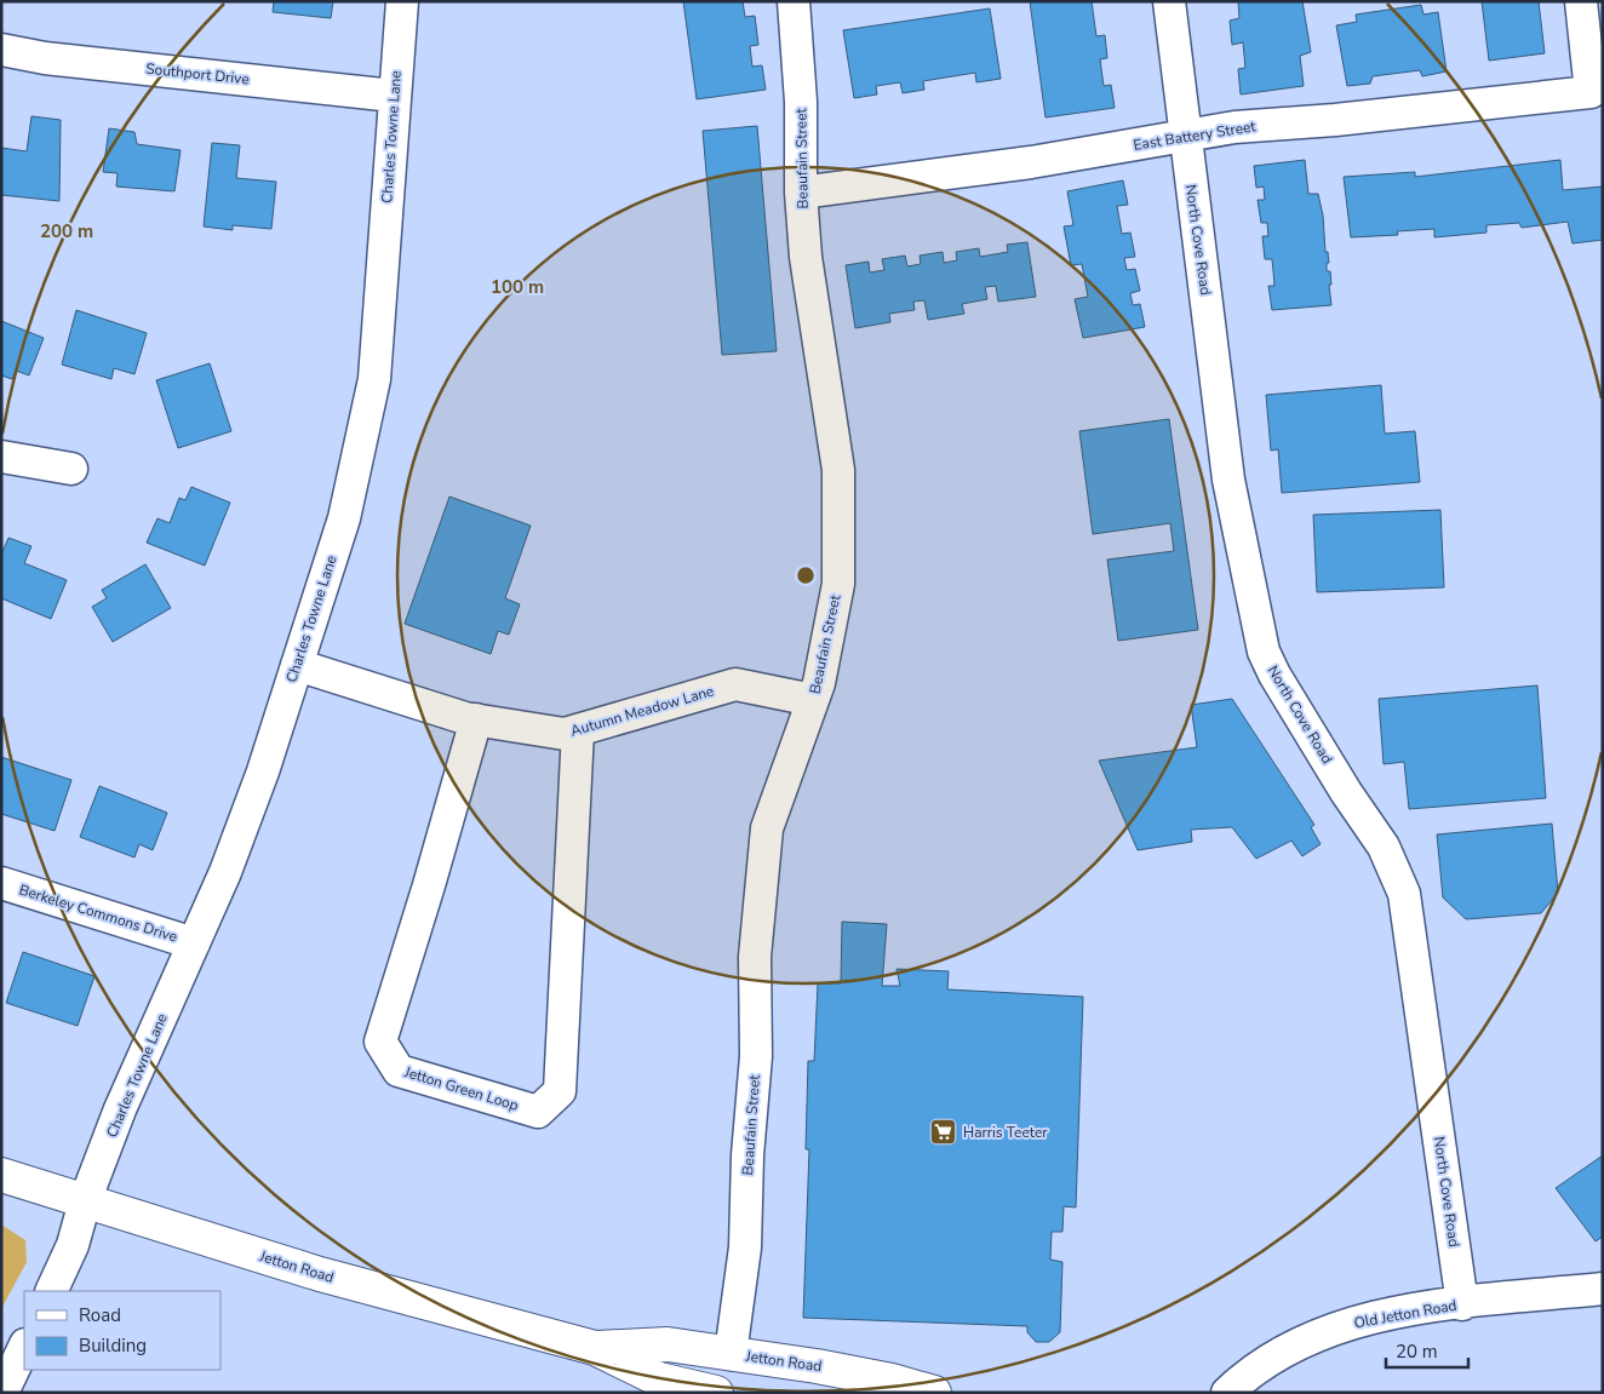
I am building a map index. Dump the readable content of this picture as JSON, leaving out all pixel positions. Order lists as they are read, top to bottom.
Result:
{
  "streets": {
    "street": [
      "Southport Drive",
      "East Battery Street",
      "Charles Towne Lane",
      "Beaufain Street",
      "North Cove Road",
      "Autumn Meadow Lane",
      "Berkeley Commons Drive",
      "Jetton Green Loop",
      "Jetton Road",
      "Old Jetton Road"
    ]
  },
  "crossings": [
    ["Southport Drive", "Charles Towne Lane"],
    ["East Battery Street", "Beaufain Street"],
    ["East Battery Street", "North Cove Road"],
    ["Charles Towne Lane", "Autumn Meadow Lane"],
    ["Charles Towne Lane", "Berkeley Commons Drive"],
    ["Charles Towne Lane", "Jetton Road"],
    ["Beaufain Street", "Autumn Meadow Lane"],
    ["Beaufain Street", "Jetton Road"],
    ["North Cove Road", "Old Jetton Road"],
    ["Autumn Meadow Lane", "Jetton Green Loop"]
  ],
  "places": {
    "supermarket": ["Harris Teeter"]
  },
  "legend": ["Road", "Building"],
  "scale_bar": "20 m",
  "rings": ["200 m", "100 m"]
}
